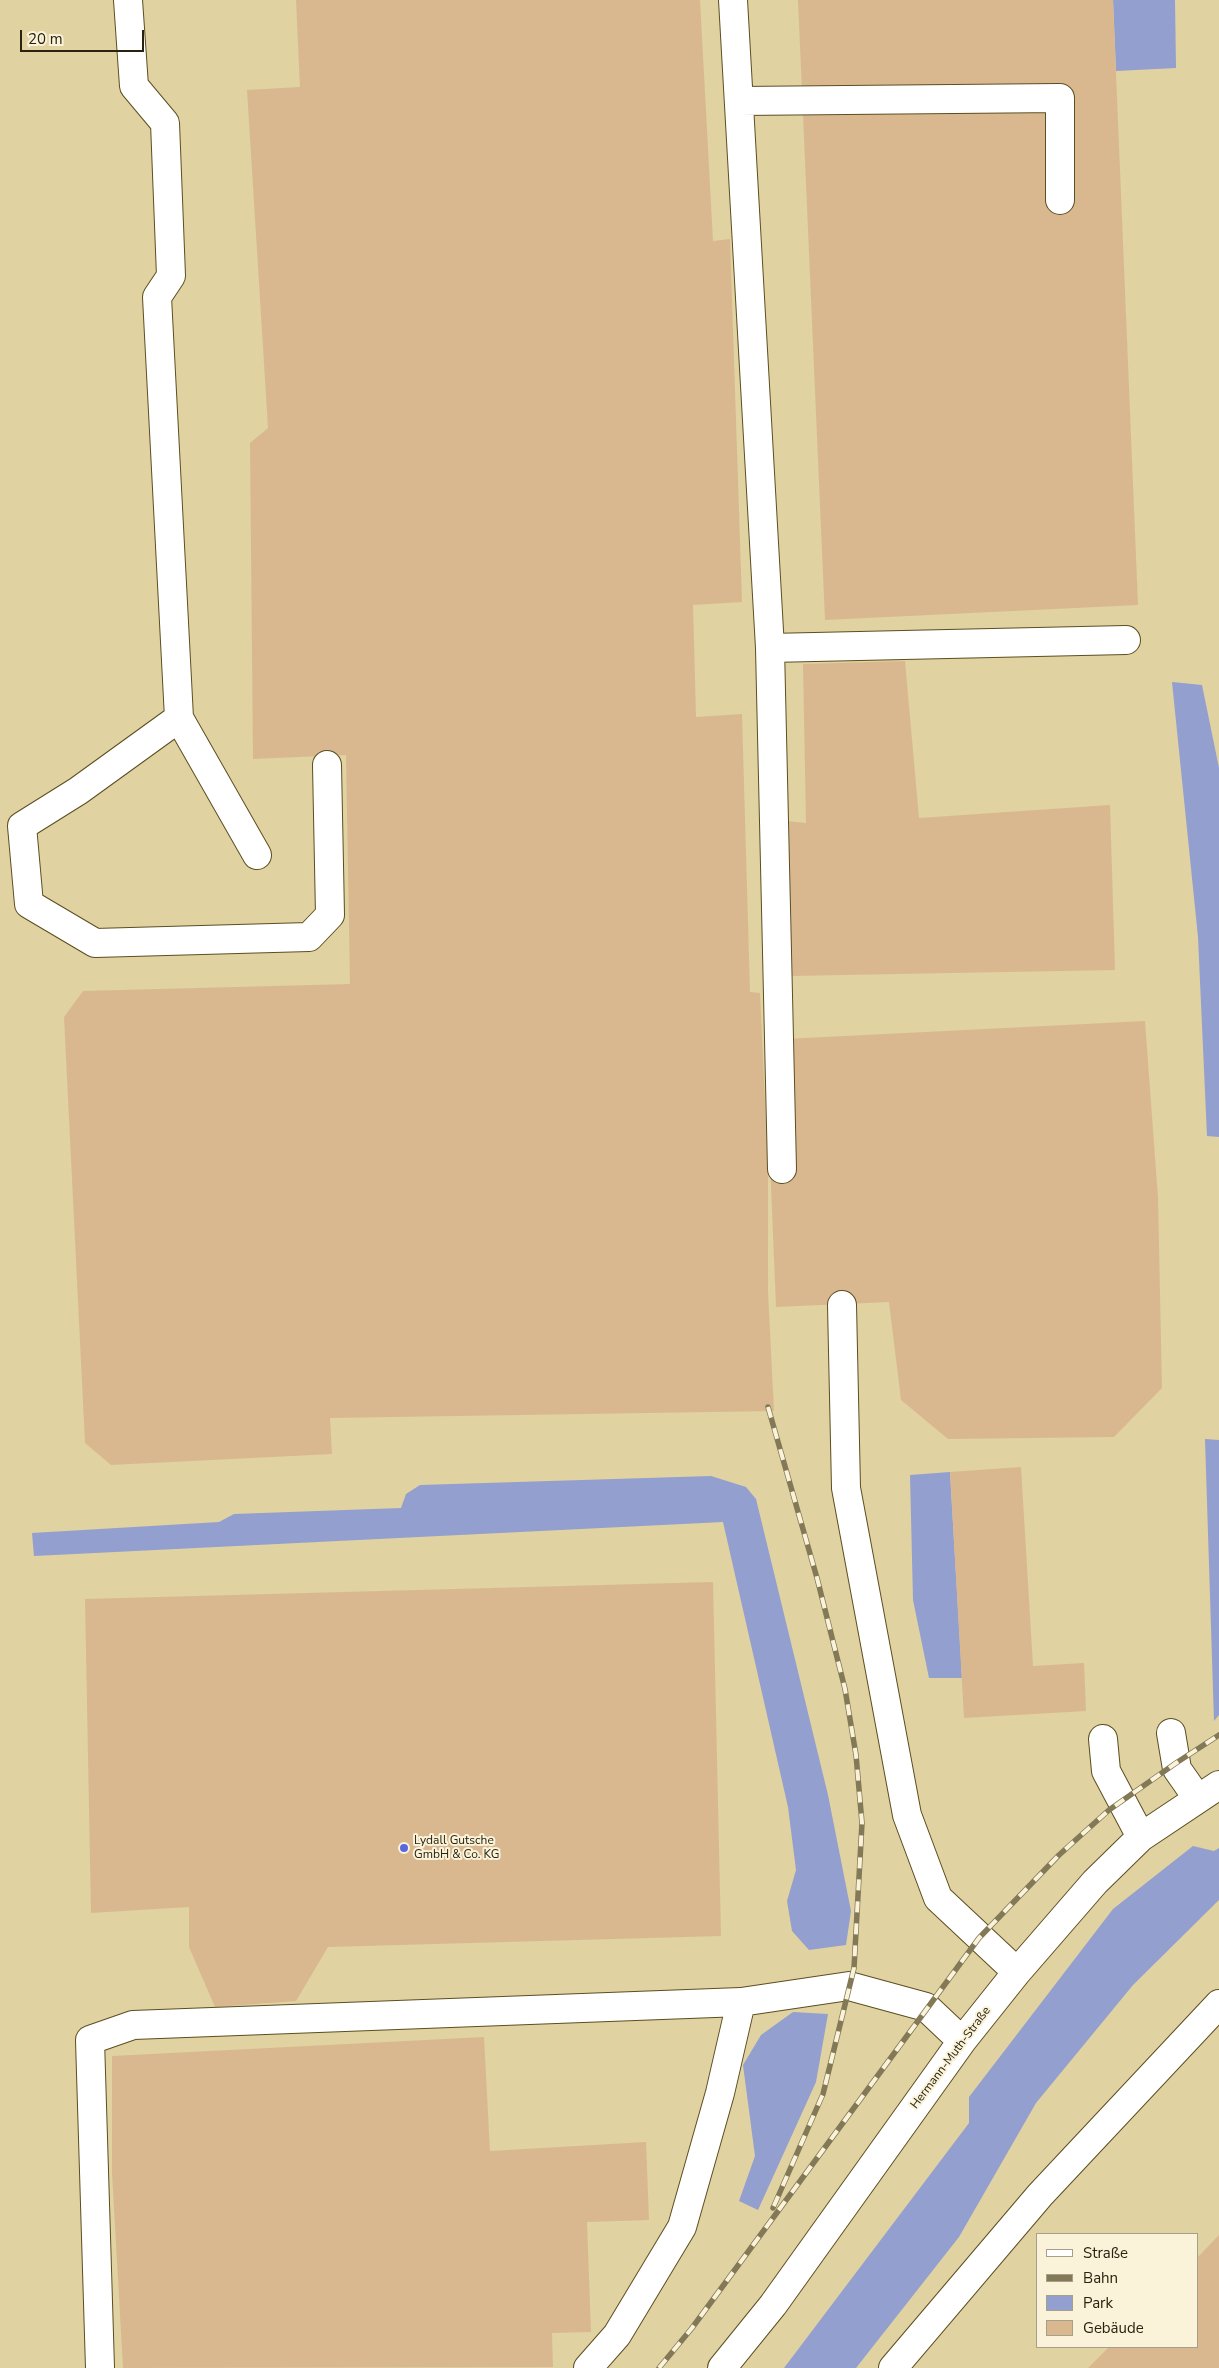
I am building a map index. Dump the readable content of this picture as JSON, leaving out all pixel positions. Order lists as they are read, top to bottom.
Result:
{
  "streets": {
    "street": ["Hermann-Muth-Straße"]
  },
  "places": ["Lydall Gutsche GmbH & Co. KG"],
  "legend": [
    "Straße",
    "Bahn",
    "Park",
    "Gebäude"
  ],
  "scale_bar": "20 m"
}
